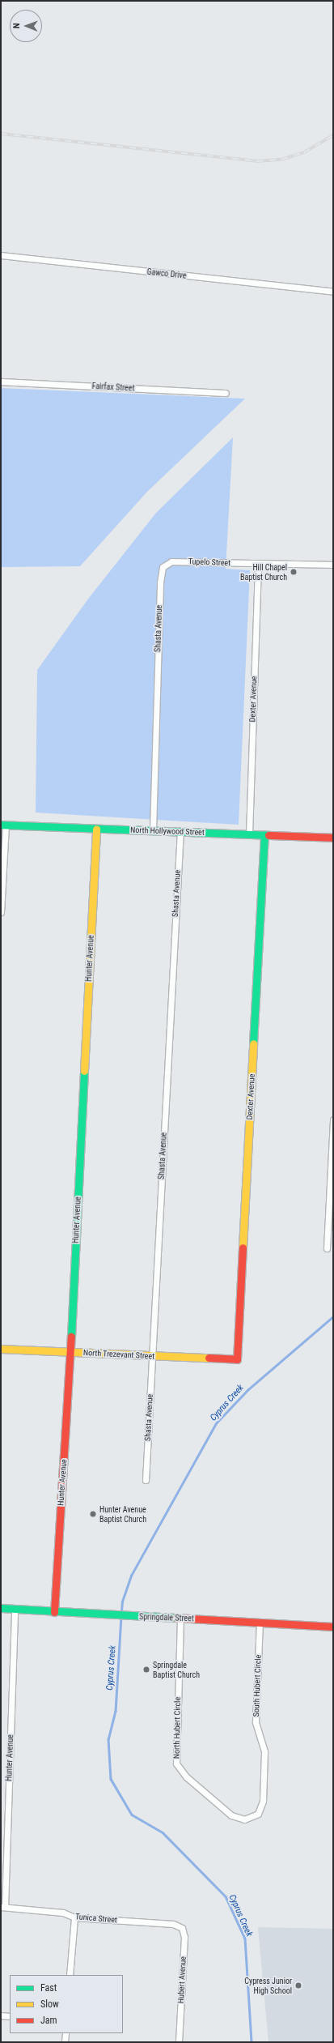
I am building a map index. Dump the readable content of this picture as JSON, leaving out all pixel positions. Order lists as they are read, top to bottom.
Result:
{
  "streets": {
    "street": [
      "Gawco Drive",
      "Fairfax Street",
      "Tupelo Street",
      "Shasta Avenue",
      "Dexter Avenue",
      "North Hollywood Street",
      "Hunter Avenue",
      "North Trezevant Street",
      "Springdale Street",
      "South Hubert Circle",
      "North Hubert Circle",
      "Tunica Street",
      "Hubert Avenue"
    ]
  },
  "crossings": [
    ["Tupelo Street", "Shasta Avenue"],
    ["Tupelo Street", "Dexter Avenue"],
    ["Shasta Avenue", "North Hollywood Street"],
    ["Shasta Avenue", "North Trezevant Street"],
    ["Dexter Avenue", "North Hollywood Street"],
    ["Dexter Avenue", "North Trezevant Street"],
    ["North Hollywood Street", "Hunter Avenue"],
    ["Hunter Avenue", "North Trezevant Street"],
    ["Hunter Avenue", "Springdale Street"],
    ["Hunter Avenue", "Tunica Street"],
    ["Springdale Street", "South Hubert Circle"],
    ["Springdale Street", "North Hubert Circle"],
    ["South Hubert Circle", "North Hubert Circle"],
    ["Tunica Street", "Hubert Avenue"]
  ],
  "water": ["Cyprus Creek"],
  "places": [
    "Hill Chapel Baptist Church",
    "Hunter Avenue Baptist Church",
    "Springdale Baptist Church",
    "Cypress Junior High School"
  ],
  "legend": ["Fast", "Slow", "Jam"],
  "north": "left"
}
